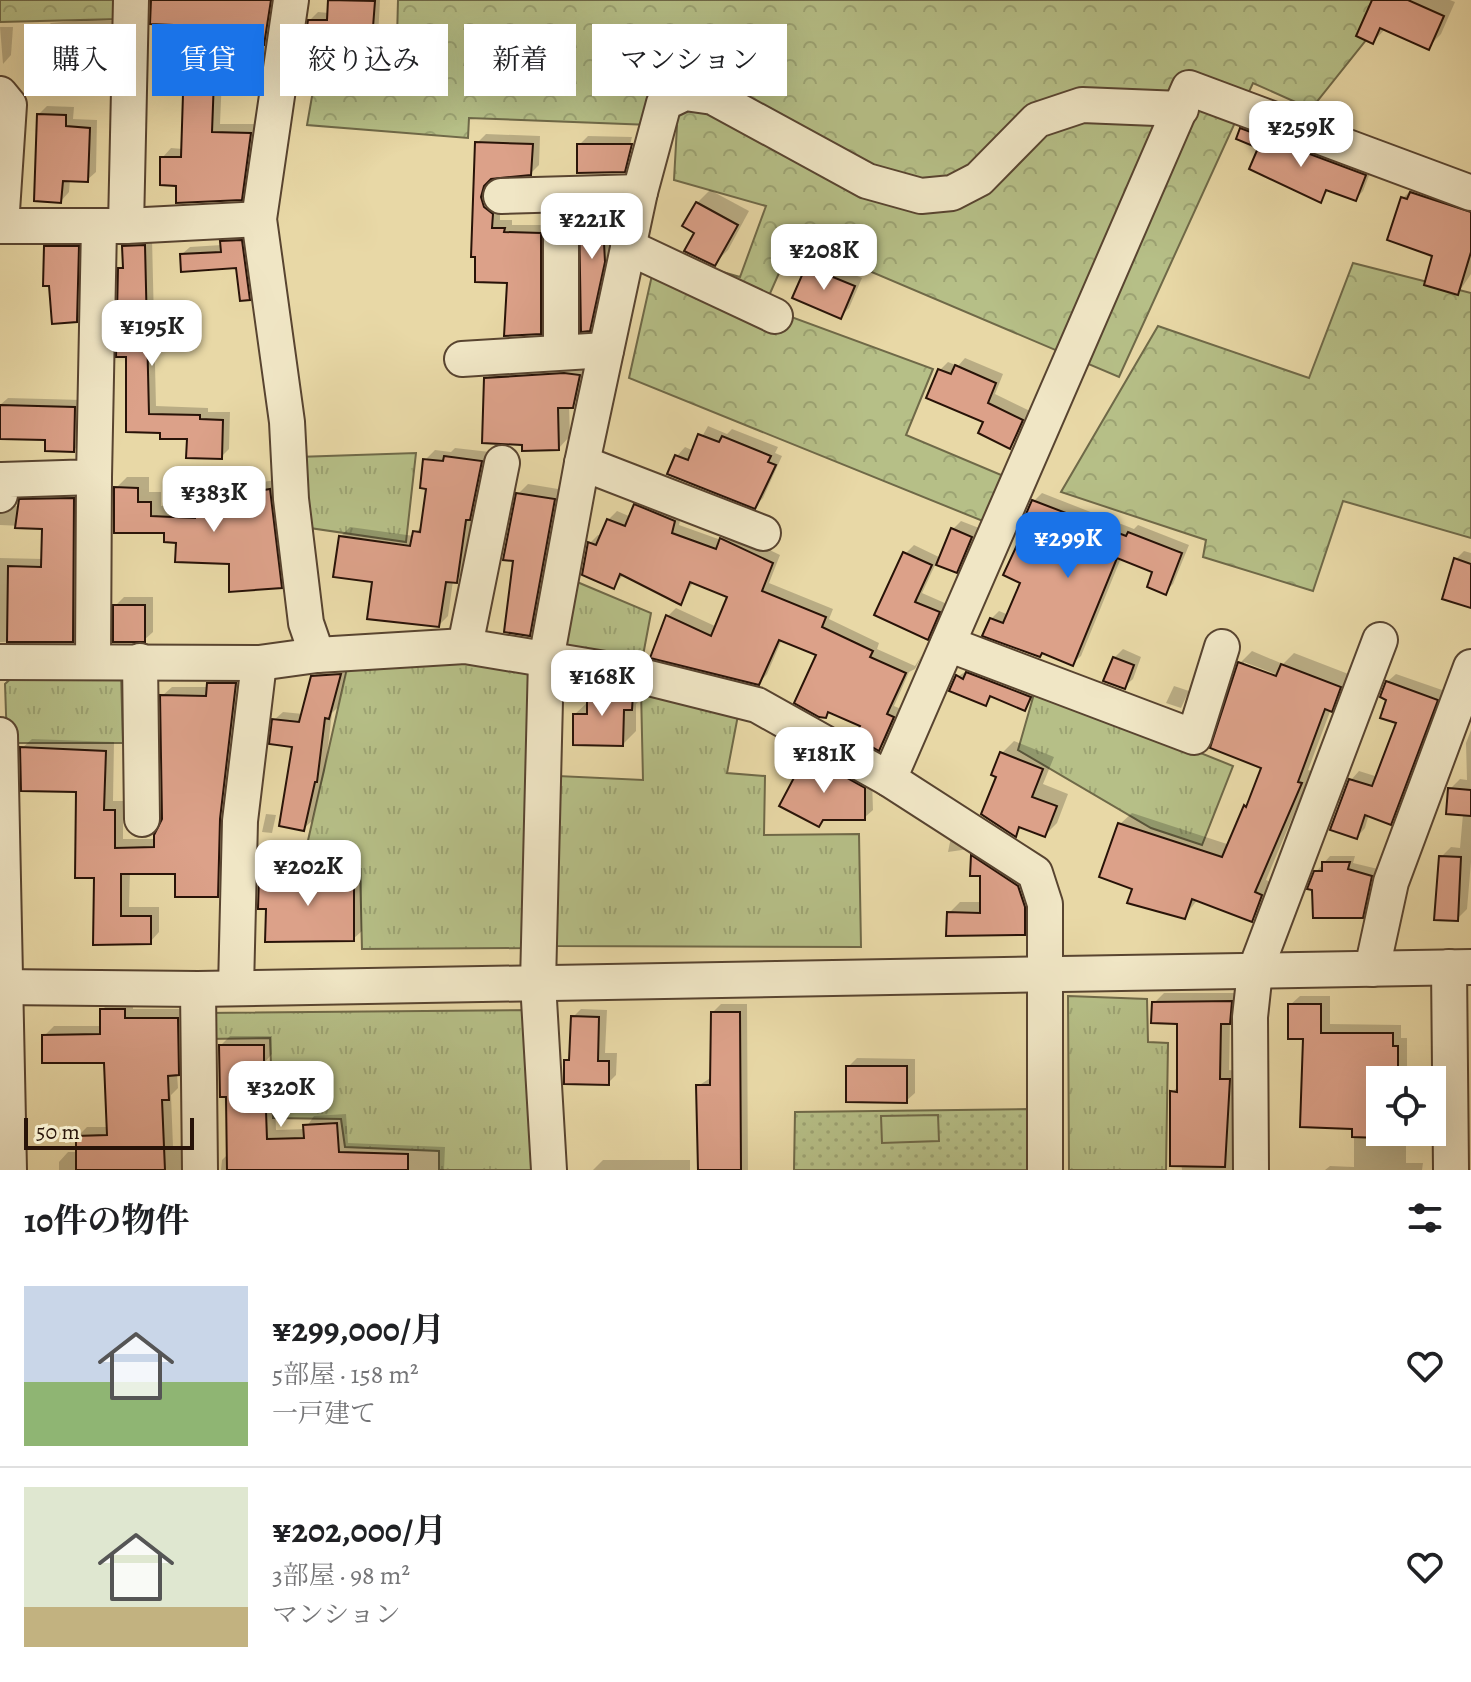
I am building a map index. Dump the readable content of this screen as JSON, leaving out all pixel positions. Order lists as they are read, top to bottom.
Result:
{
  "scale_bar": "50 m",
  "page": {
    "chip": [
      "購入",
      "賃貸",
      "絞り込み",
      "新着",
      "マンション"
    ],
    "price": [
      "¥259K",
      "¥221K",
      "¥208K",
      "¥195K",
      "¥383K",
      "¥299K",
      "¥168K",
      "¥181K",
      "¥202K",
      "¥320K"
    ],
    "scale": "50 m",
    "heading": "10件の物件",
    "list": [
      {
        "name": "¥299,000/月",
        "note": "5部屋 · 158 m² · 一戸建て"
      },
      {
        "name": "¥202,000/月",
        "note": "3部屋 · 98 m² · マンション"
      }
    ]
  }
}
